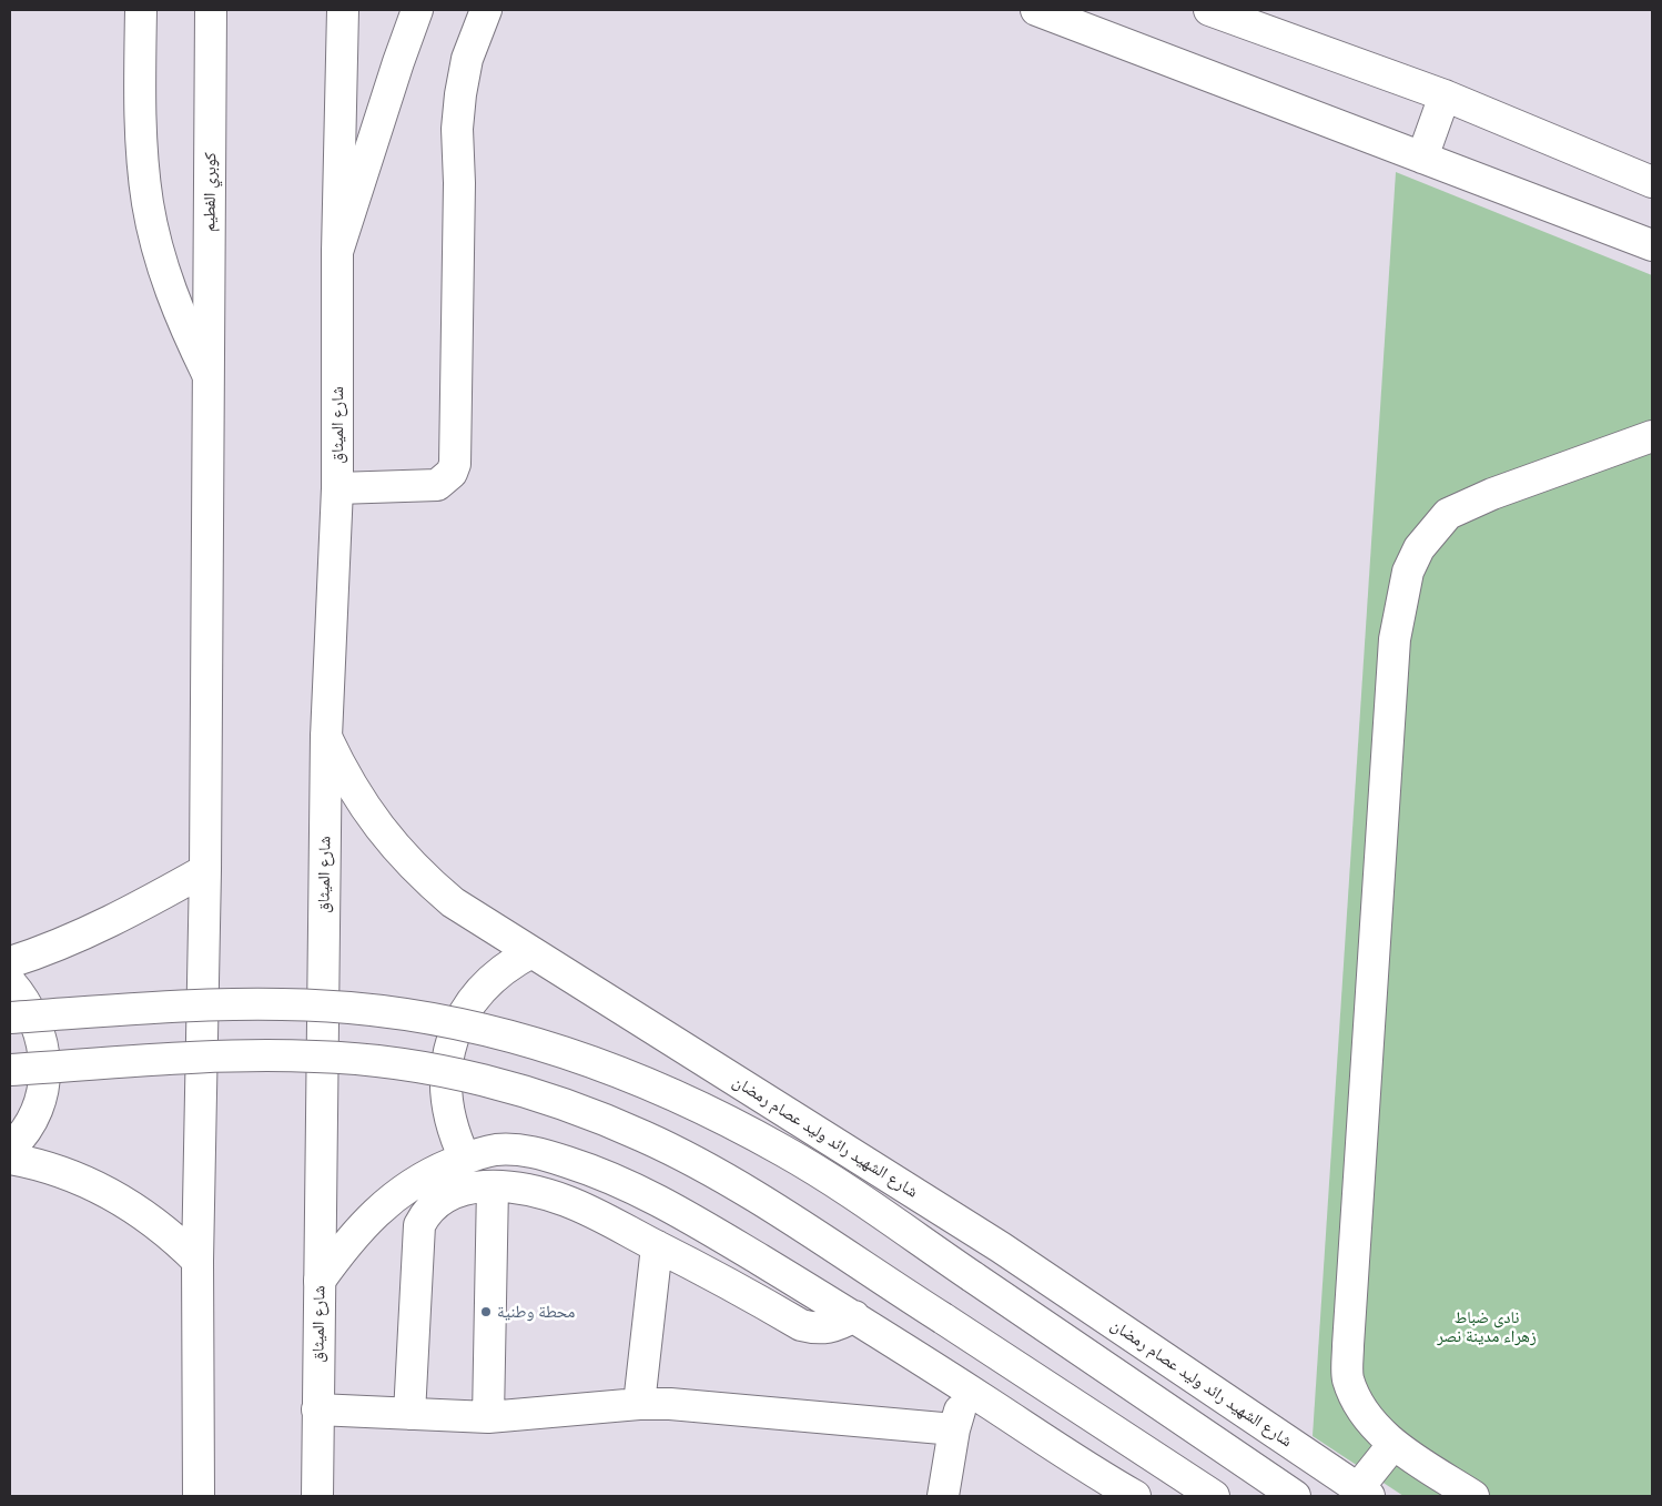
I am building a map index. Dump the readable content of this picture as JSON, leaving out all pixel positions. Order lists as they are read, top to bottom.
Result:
{
  "streets": {
    "main road": ["كوبري الفطيم", "شارع الميثاق", "شارع الشهيد رائد وليد عصام رمضان"]
  },
  "crossings": [
    ["شارع الميثاق", "شارع الشهيد رائد وليد عصام رمضان"]
  ],
  "parks": ["نادى ضباط زهراء مدينة نصر"],
  "places": ["محطة وطنية"]
}
